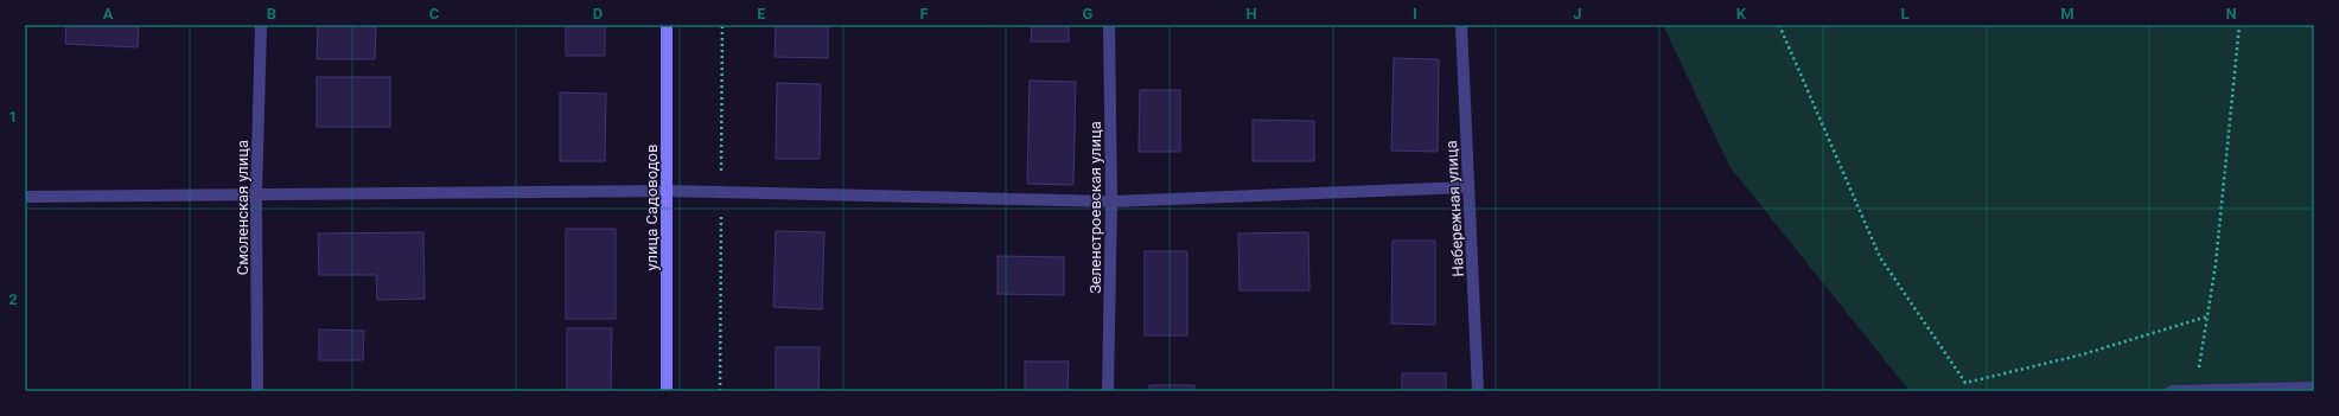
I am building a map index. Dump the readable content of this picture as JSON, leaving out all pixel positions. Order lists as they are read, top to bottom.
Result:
{
  "streets": {
    "main road": ["улица Садоводов"],
    "street": ["Смоленская улица", "Зеленстроевская улица", "Набережная улица"]
  },
  "grid": {
    "columns": [
      "A",
      "B",
      "C",
      "D",
      "E",
      "F",
      "G",
      "H",
      "I",
      "J",
      "K",
      "L",
      "M",
      "N"
    ],
    "rows": ["1", "2"]
  }
}
